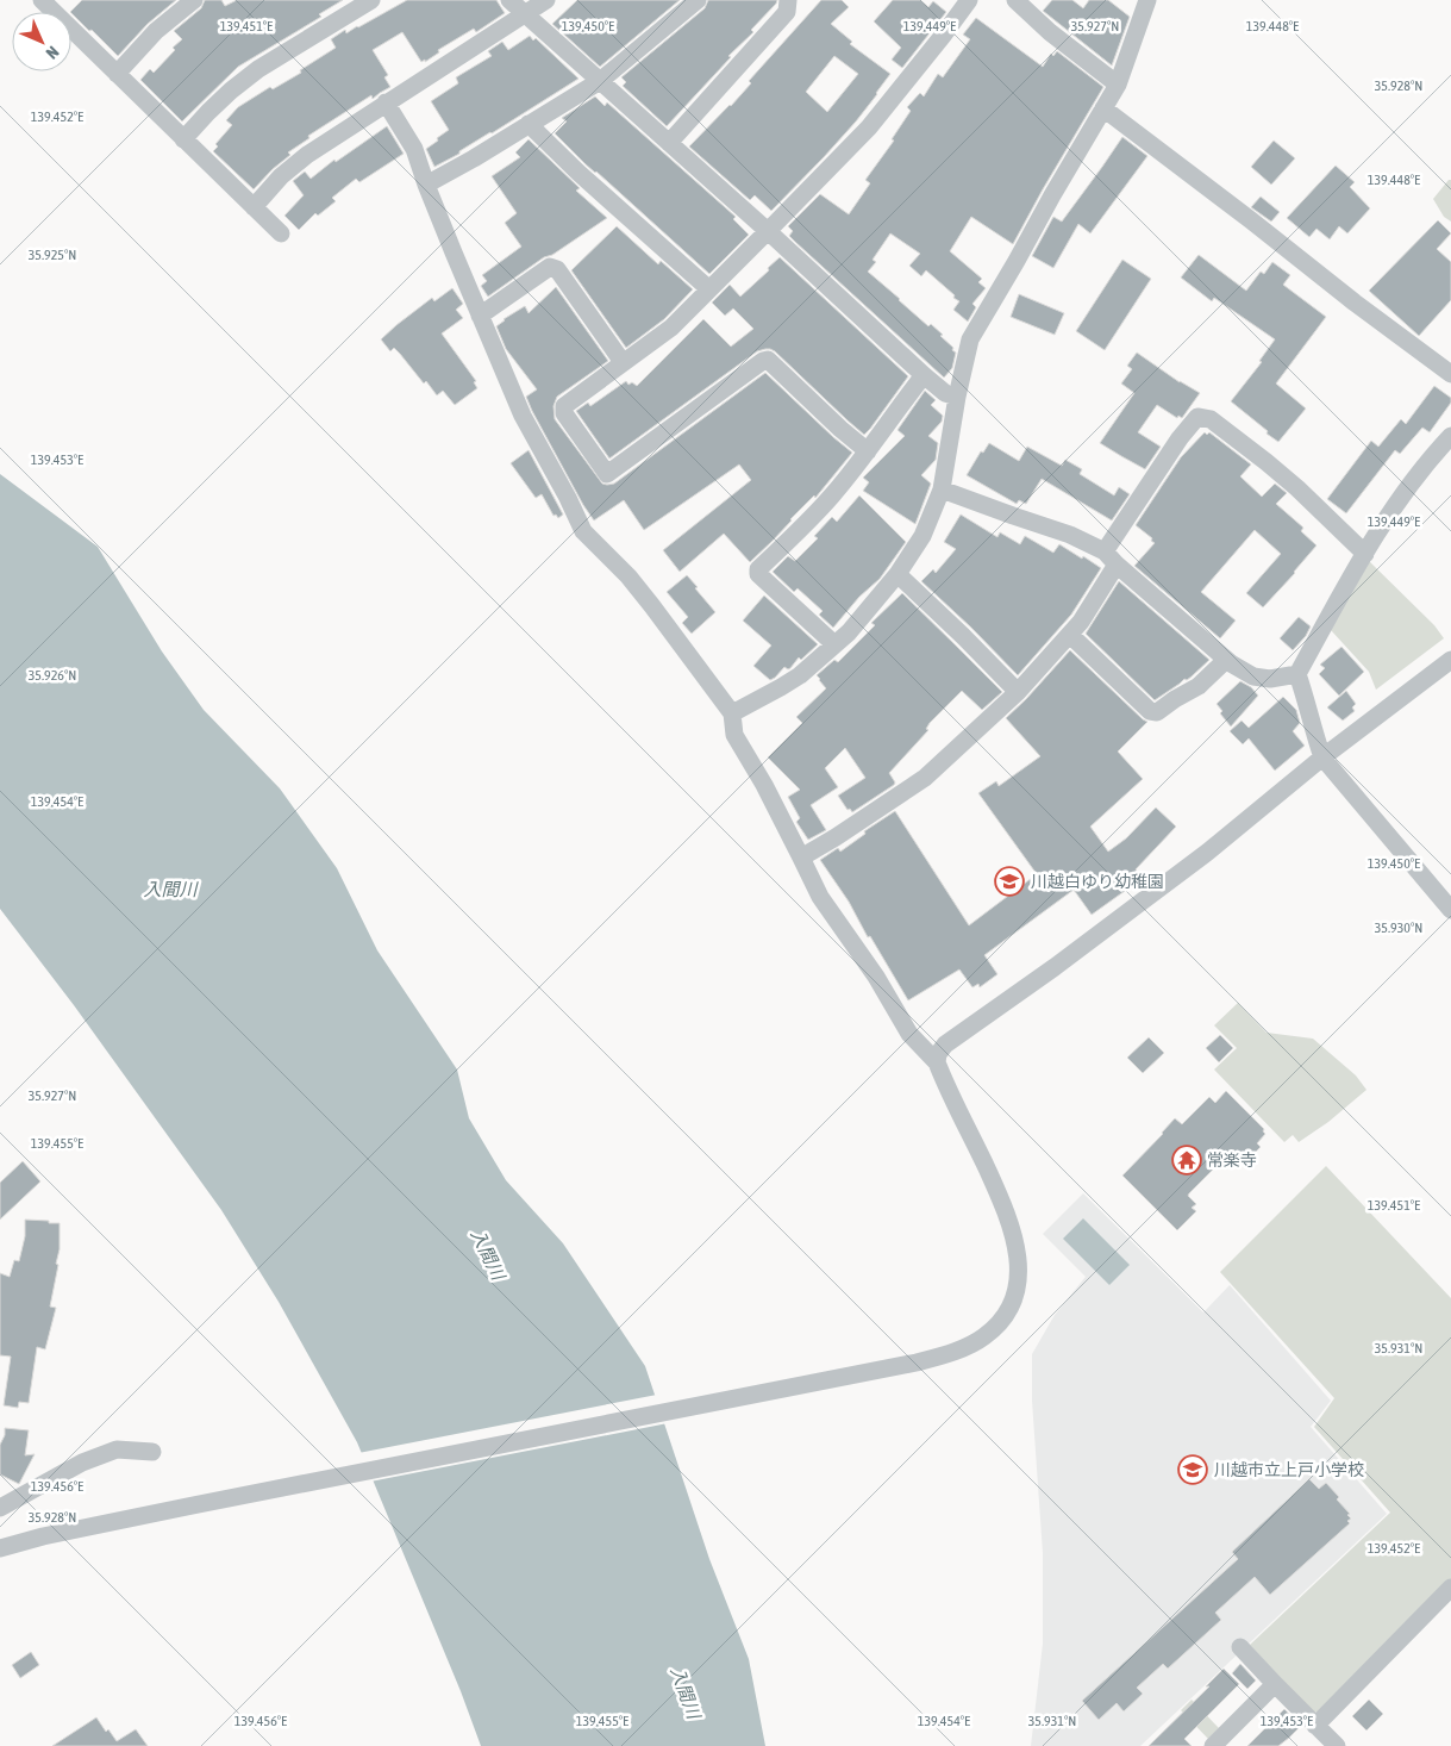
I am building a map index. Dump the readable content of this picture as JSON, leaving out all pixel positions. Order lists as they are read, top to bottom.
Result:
{
  "water": ["入間川"],
  "places": {
    "school or university": ["川越白ゆり幼稚園", "川越市立上戸小学校"],
    "temple": ["常楽寺"]
  },
  "north": "bottom right",
  "coordinates": [
    "139.451°E",
    "139.450°E",
    "139.449°E",
    "139.448°E",
    "35.927°N",
    "35.928°N",
    "139.452°E",
    "35.925°N",
    "139.453°E",
    "35.926°N",
    "139.454°E",
    "35.930°N",
    "139.455°E",
    "35.931°N",
    "139.456°E"
  ]
}
